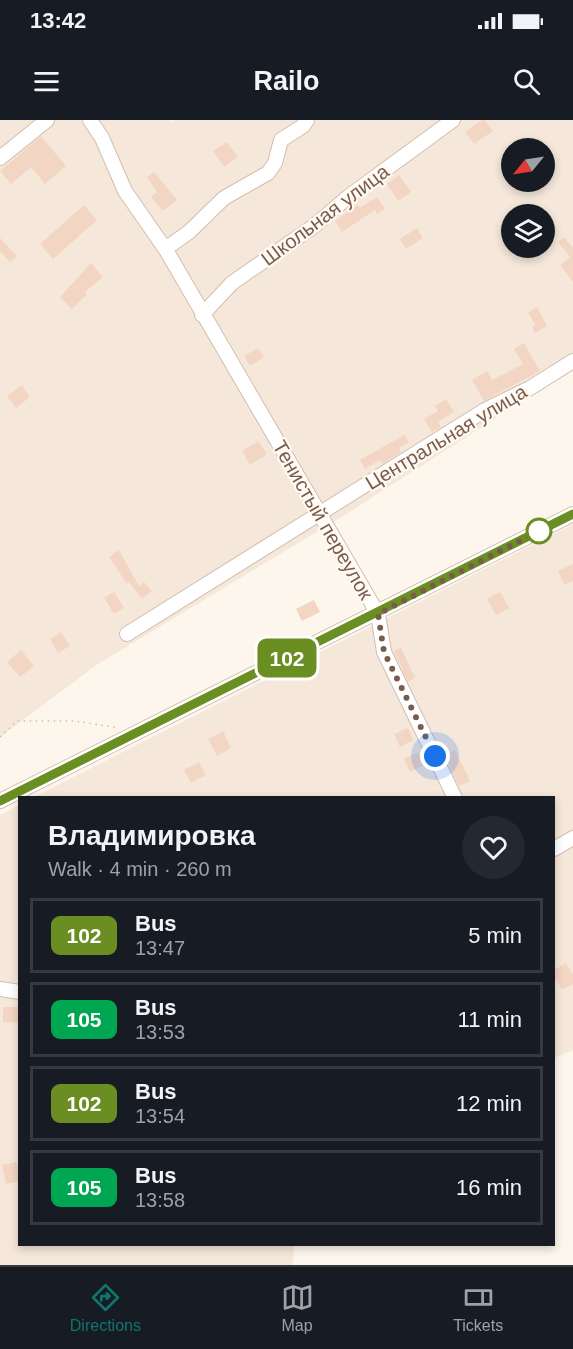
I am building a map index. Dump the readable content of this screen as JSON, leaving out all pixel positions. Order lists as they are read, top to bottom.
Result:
{
  "streets": {
    "street": ["Школьная улица", "Центральная улица", "Тенистый переулок"]
  },
  "crossings": [
    ["Школьная улица", "Тенистый переулок"],
    ["Центральная улица", "Тенистый переулок"]
  ],
  "lines": ["bus line 102"],
  "north": "bottom left",
  "page": {
    "status": "13:42",
    "header": "Railo",
    "on_map": "102",
    "heading": ["Владимировка", "Walk · 4 min · 260 m"],
    "list": [
      {
        "mark": "102",
        "name": "Bus",
        "note": "13:47",
        "value": "5 min"
      },
      {
        "mark": "105",
        "name": "Bus",
        "note": "13:53",
        "value": "11 min"
      },
      {
        "mark": "102",
        "name": "Bus",
        "note": "13:54",
        "value": "12 min"
      },
      {
        "mark": "105",
        "name": "Bus",
        "note": "13:58",
        "value": "16 min"
      }
    ],
    "tabs": ["Directions", "Map", "Tickets"]
  }
}
